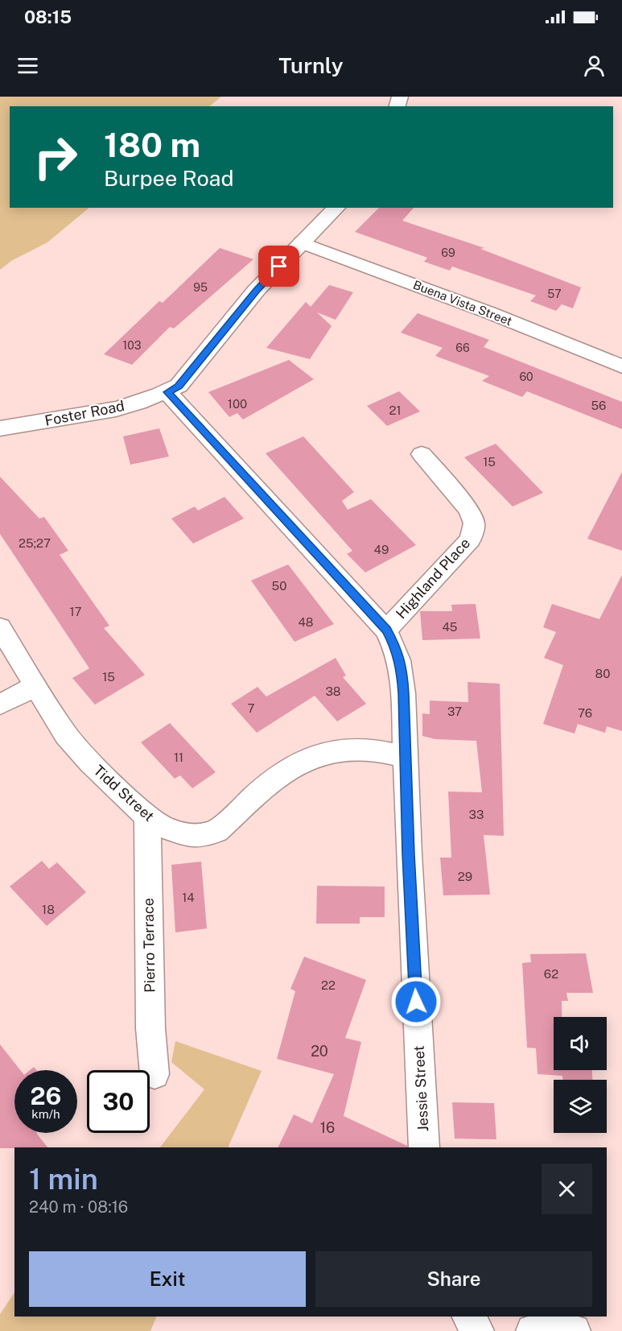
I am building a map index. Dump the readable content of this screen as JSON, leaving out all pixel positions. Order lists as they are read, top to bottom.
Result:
{
  "streets": {
    "street": [
      "Buena Vista Street",
      "Foster Road",
      "Highland Place",
      "Tidd Street",
      "Pierro Terrace",
      "Jessie Street"
    ]
  },
  "crossings": [
    ["Foster Road", "Jessie Street"],
    ["Highland Place", "Jessie Street"],
    ["Tidd Street", "Pierro Terrace"],
    ["Tidd Street", "Jessie Street"]
  ],
  "house_numbers": [
    "69",
    "95",
    "57",
    "103",
    "66",
    "60",
    "100",
    "56",
    "21",
    "15",
    "25;27",
    "49",
    "50",
    "17",
    "48",
    "45",
    "80",
    "15",
    "38",
    "7",
    "37",
    "76",
    "11",
    "33",
    "29",
    "14",
    "18",
    "62",
    "22",
    "20",
    "16"
  ],
  "page": {
    "status": "08:15",
    "header": "Turnly",
    "turn": ["180 m", "Burpee Road"],
    "speed": "26 km/h",
    "limit": "30",
    "heading": ["1 min", "240 m · 08:16"],
    "buttons": ["Exit", "Share"]
  }
}
